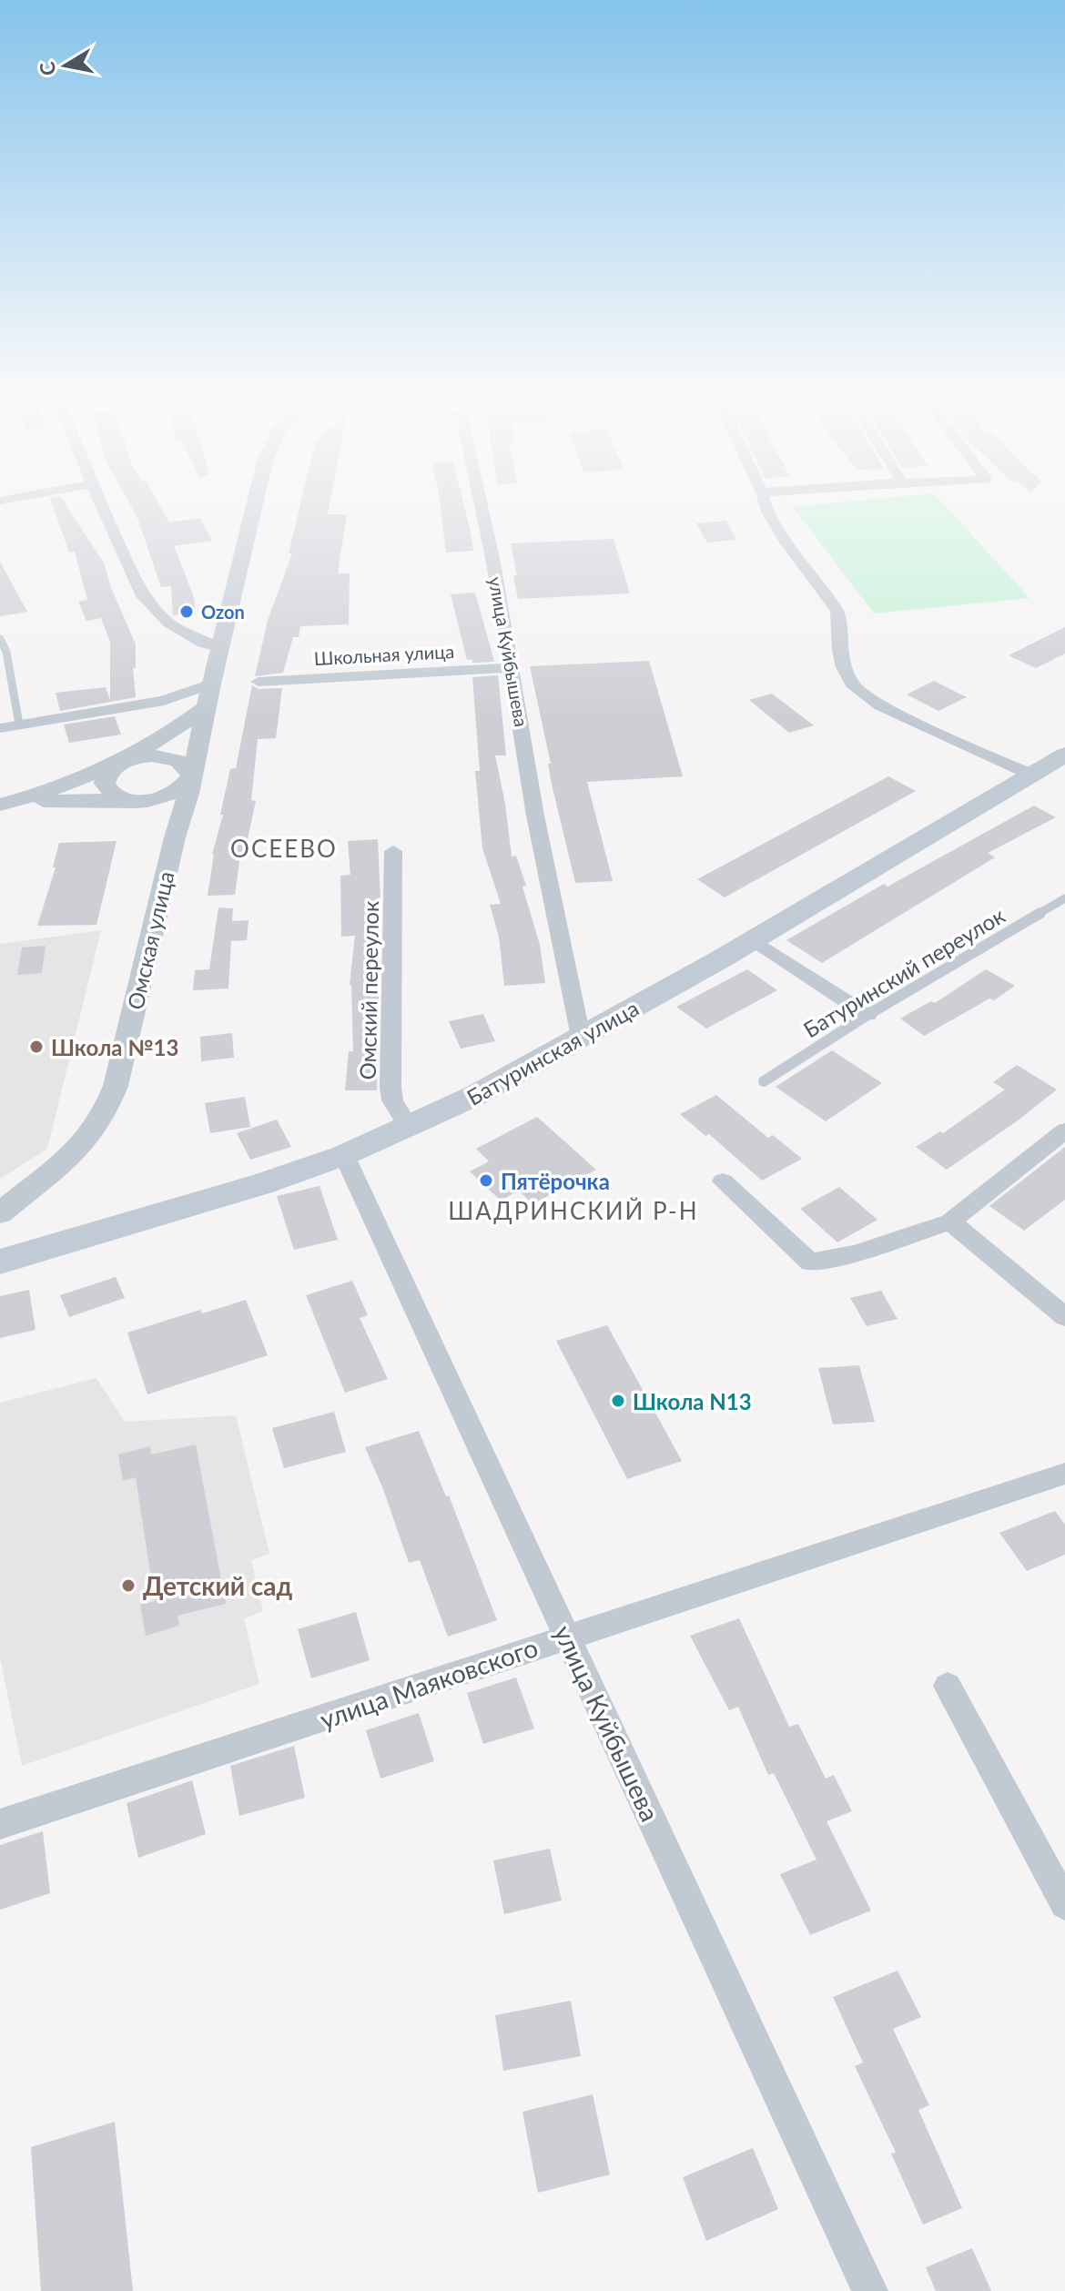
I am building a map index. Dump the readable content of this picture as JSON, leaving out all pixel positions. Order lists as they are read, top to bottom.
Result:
{
  "streets": {
    "main road": ["Батуринская улица"],
    "street": [
      "улица Куйбышева",
      "Школьная улица",
      "Омская улица",
      "Омский переулок",
      "улица Маяковского"
    ],
    "lane": ["Батуринский переулок"]
  },
  "crossings": [
    ["улица Куйбышева", "Школьная улица"],
    ["улица Куйбышева", "Батуринская улица"],
    ["улица Куйбышева", "улица Маяковского"],
    ["Омский переулок", "Батуринская улица"]
  ],
  "districts": ["ОСЕЕВО", "ШАДРИНСКИЙ Р-Н"],
  "places": [
    "Ozon",
    "Школа №13",
    "Пятёрочка",
    "Школа N13",
    "Детский сад"
  ],
  "north": "left"
}
